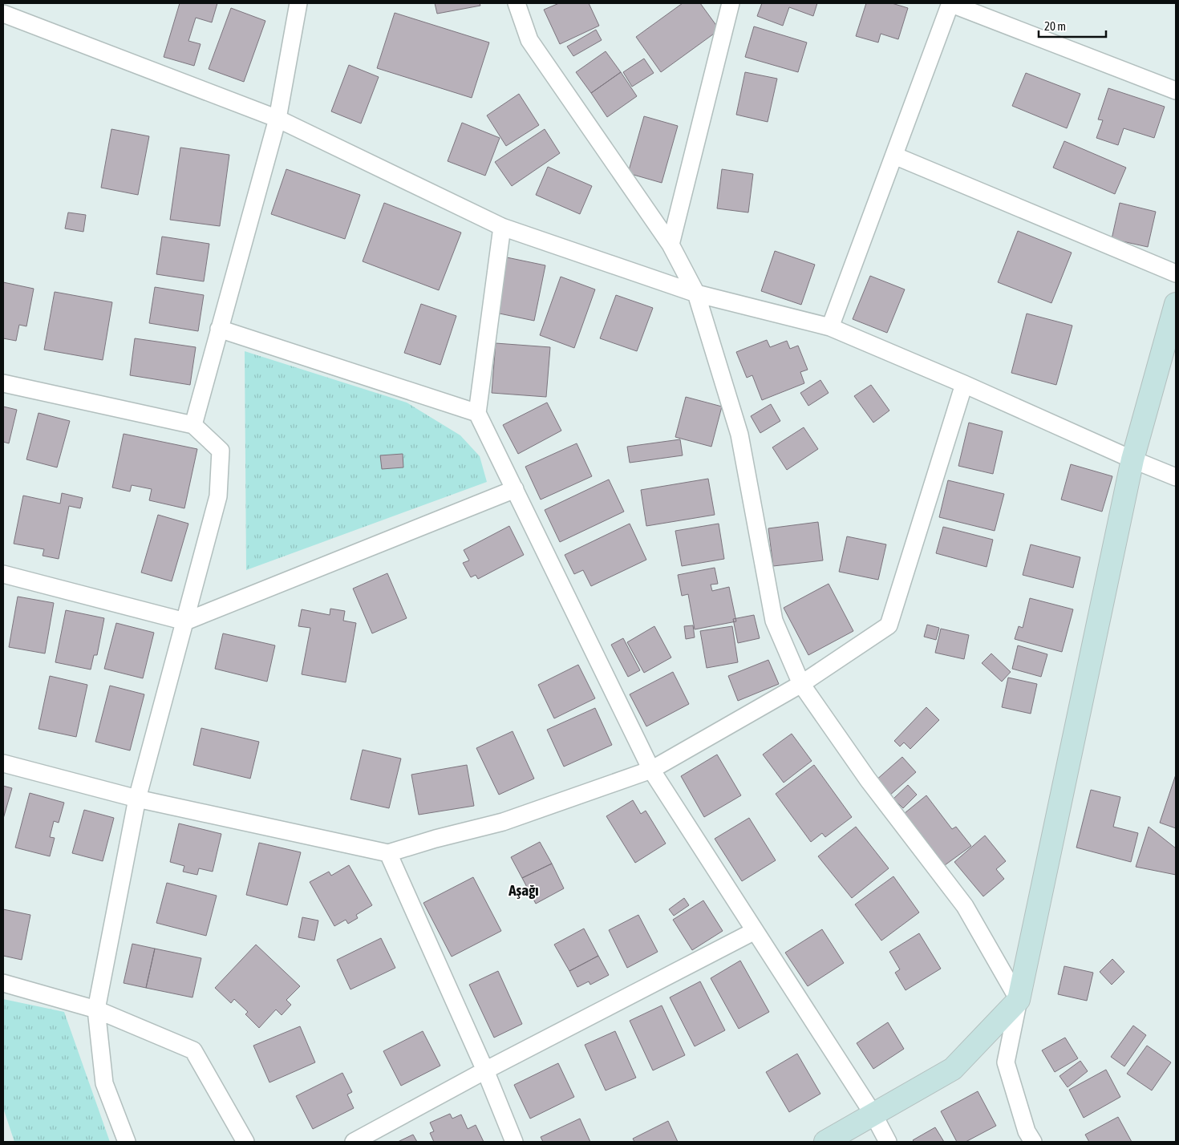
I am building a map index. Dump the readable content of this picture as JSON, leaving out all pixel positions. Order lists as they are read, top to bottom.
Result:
{
  "districts": ["Aşağı"],
  "scale_bar": "20 m"
}
